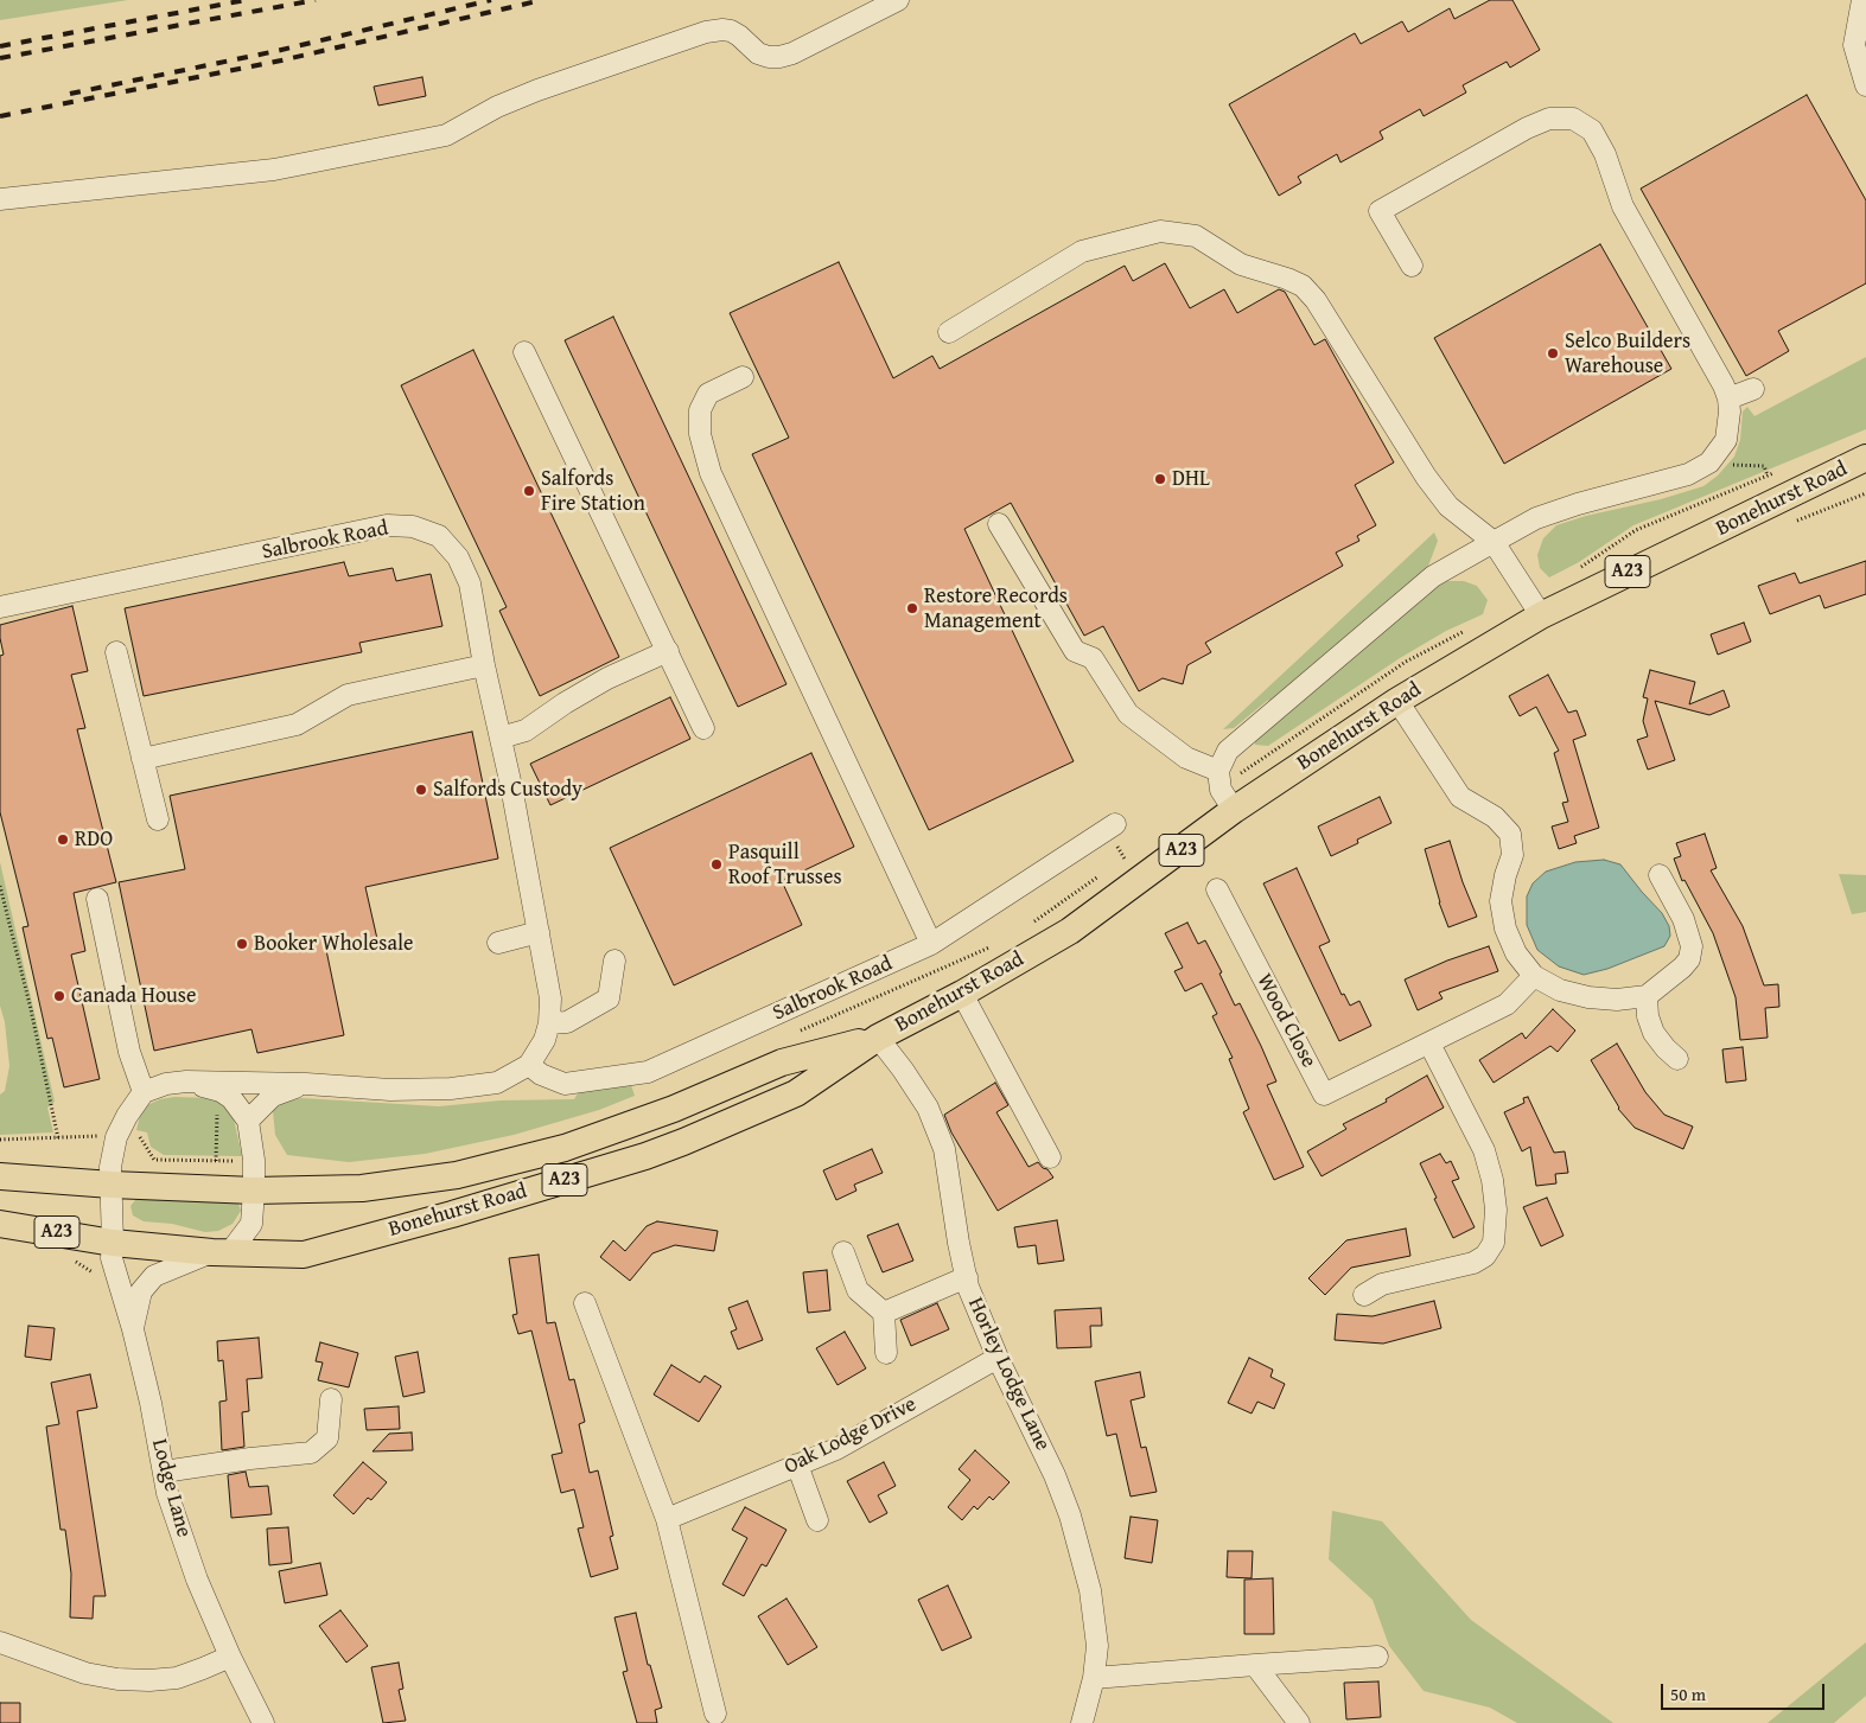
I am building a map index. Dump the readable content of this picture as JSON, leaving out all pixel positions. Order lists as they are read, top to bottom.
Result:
{
  "streets": {
    "main road": ["Bonehurst Road", "A23"],
    "street": [
      "Salbrook Road",
      "Wood Close",
      "Horley Lodge Lane",
      "Oak Lodge Drive",
      "Lodge Lane"
    ]
  },
  "crossings": [
    ["Bonehurst Road", "A23"],
    ["Bonehurst Road", "Horley Lodge Lane"],
    ["Bonehurst Road", "Lodge Lane"],
    ["A23", "Lodge Lane"],
    ["Horley Lodge Lane", "Oak Lodge Drive"]
  ],
  "places": [
    "Selco Builders Warehouse",
    "DHL",
    "Salfords Fire Station",
    "Restore Records Management",
    "Salfords Custody",
    "RDO",
    "Pasquill Roof Trusses",
    "Booker Wholesale",
    "Canada House"
  ],
  "scale_bar": "50 m"
}
